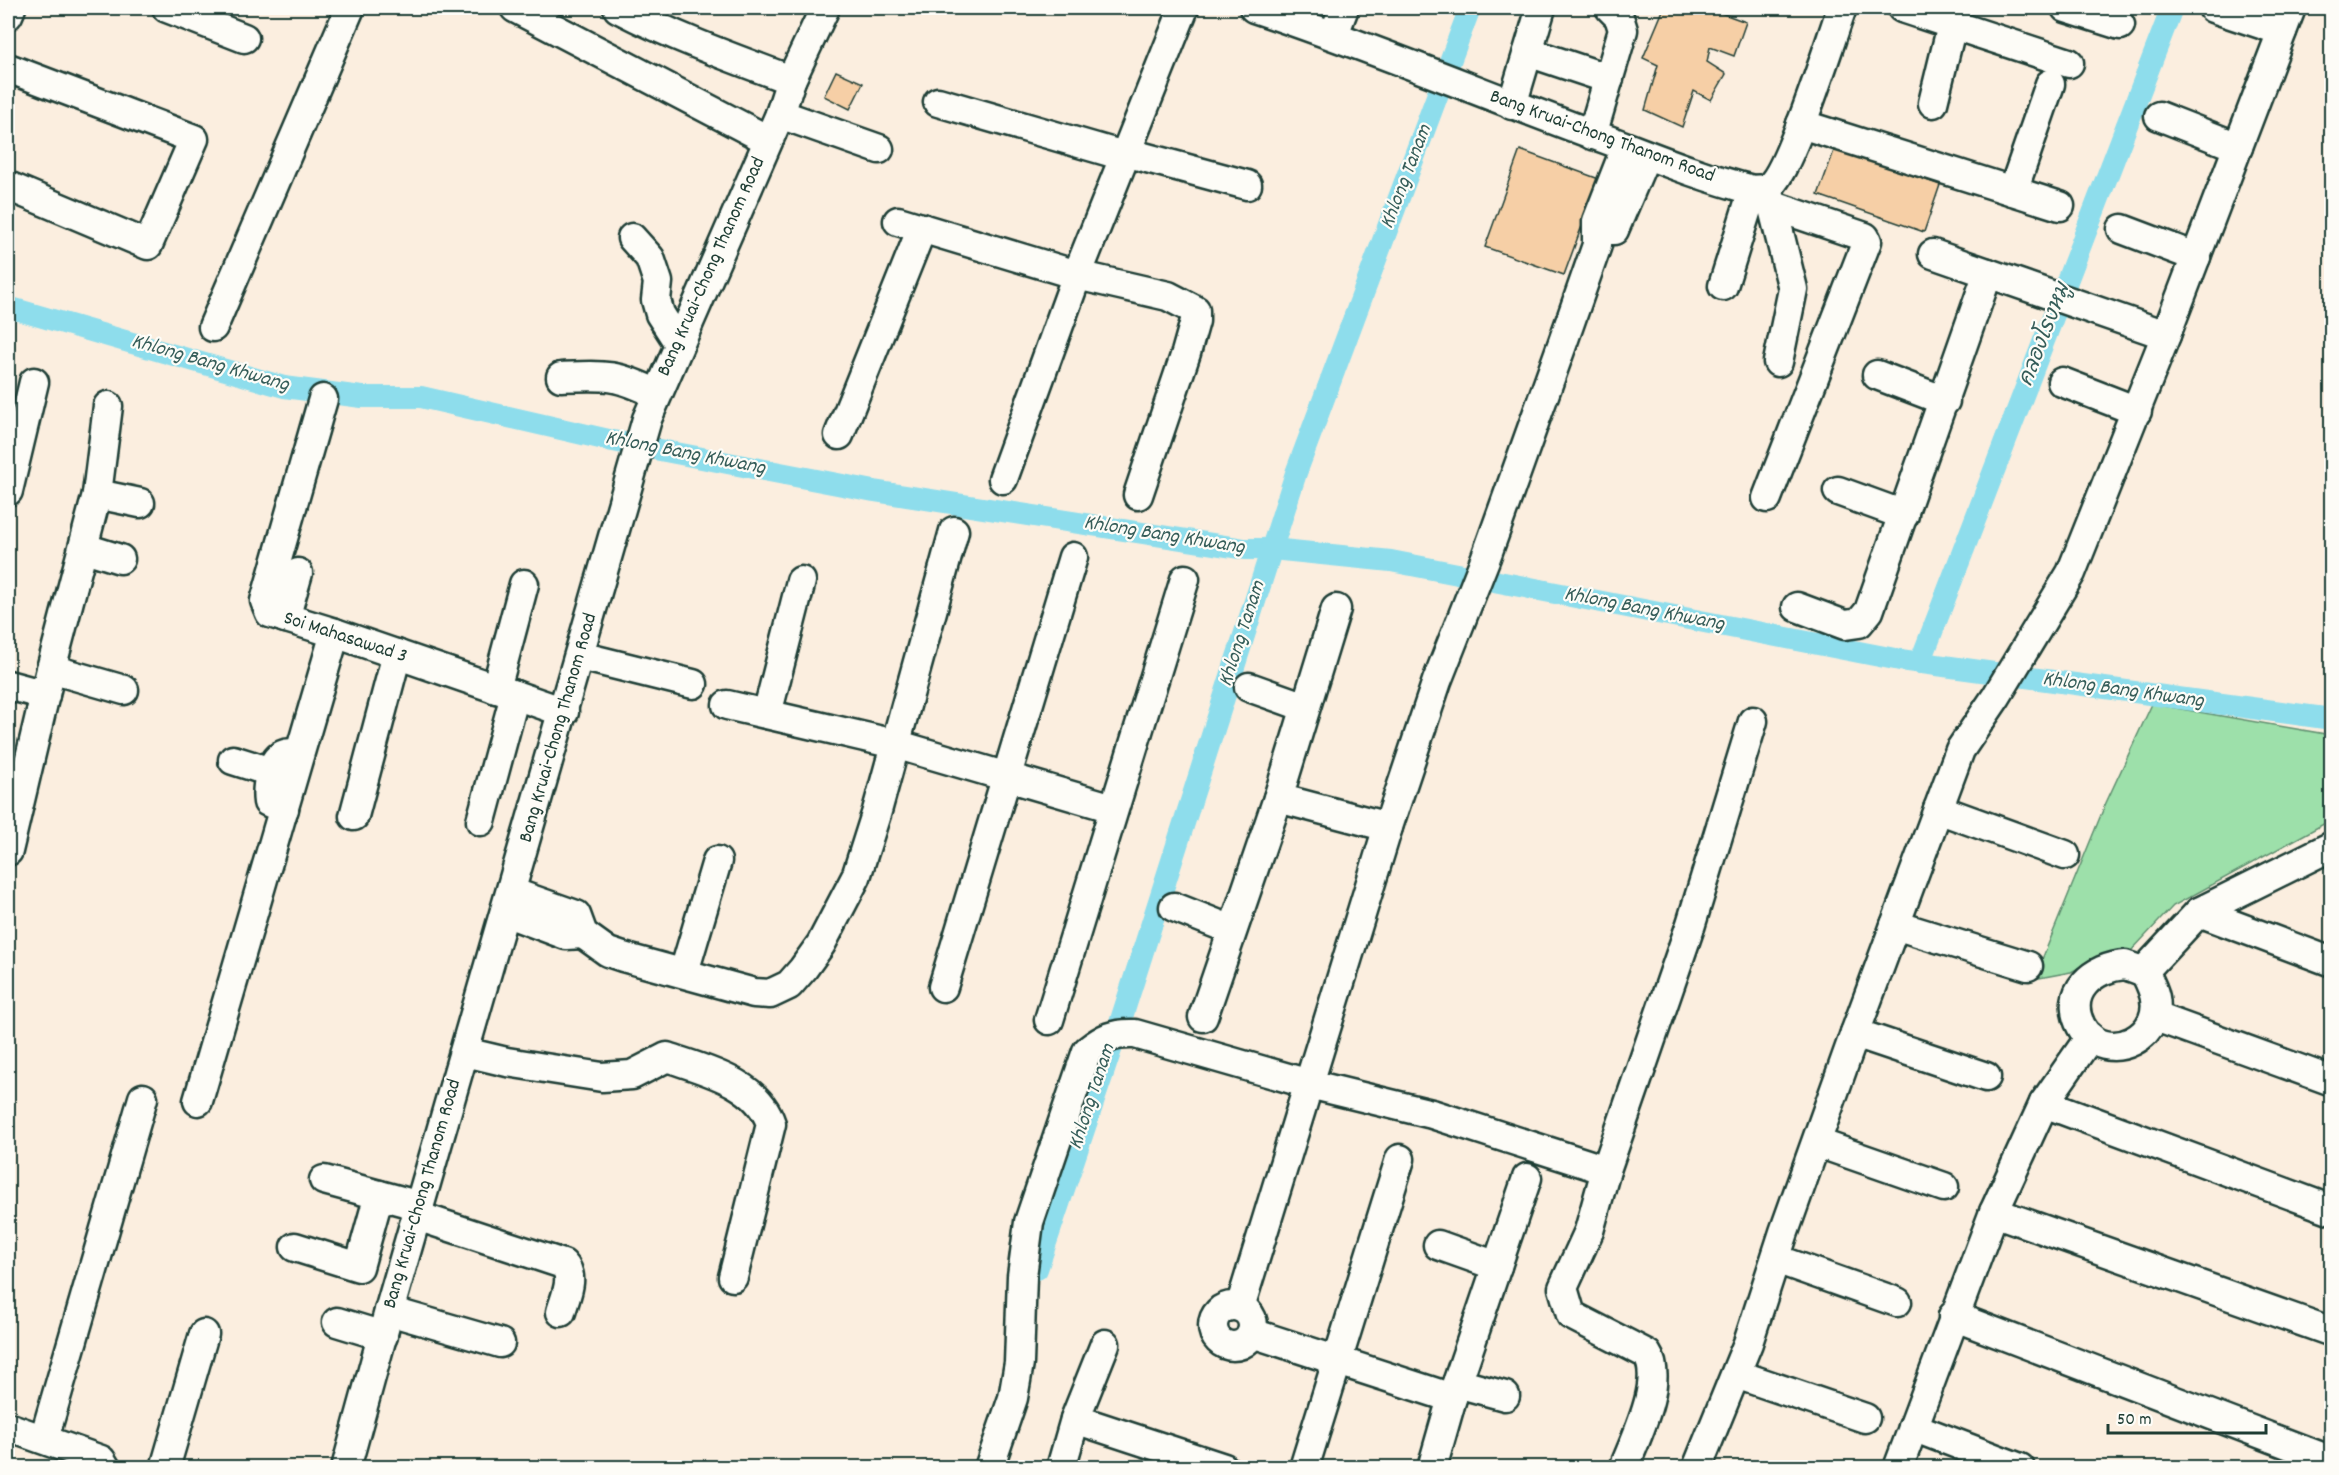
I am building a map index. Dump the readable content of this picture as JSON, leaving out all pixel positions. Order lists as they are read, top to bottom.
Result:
{
  "streets": {
    "street": ["Bang Kruai-Chong Thanom Road", "Soi Mahasawad 3"]
  },
  "crossings": [
    ["Bang Kruai-Chong Thanom Road", "Soi Mahasawad 3"]
  ],
  "water": ["Khlong Tanam", "คลองโรงหมู", "Khlong Bang Khwang"],
  "scale_bar": "50 m"
}
